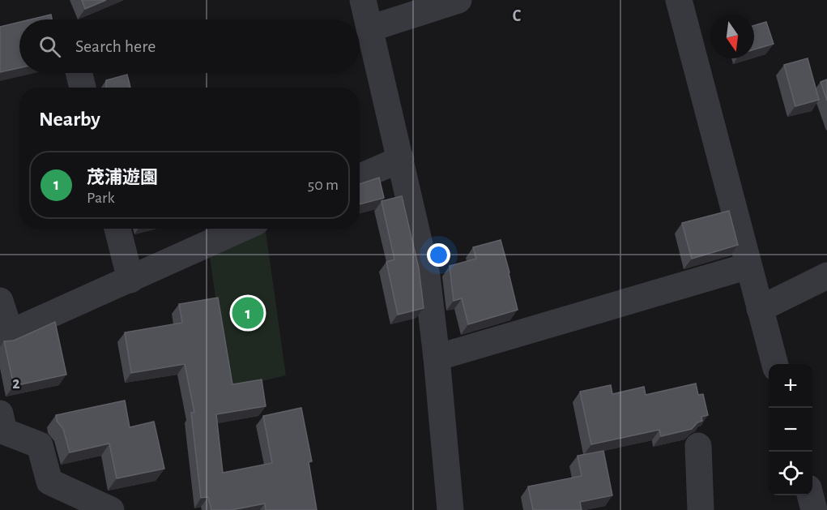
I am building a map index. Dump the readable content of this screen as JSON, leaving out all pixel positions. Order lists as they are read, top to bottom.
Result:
{
  "north": "bottom",
  "page": {
    "search": "Search here",
    "heading": "Nearby",
    "list": [
      {
        "mark": "1",
        "name": "茂浦遊園",
        "note": "Park",
        "value": "50 m"
      }
    ],
    "pins": "1",
    "map_buttons": ["+", "−"]
  },
  "grid": {
    "columns": ["C"],
    "rows": ["2"]
  }
}
